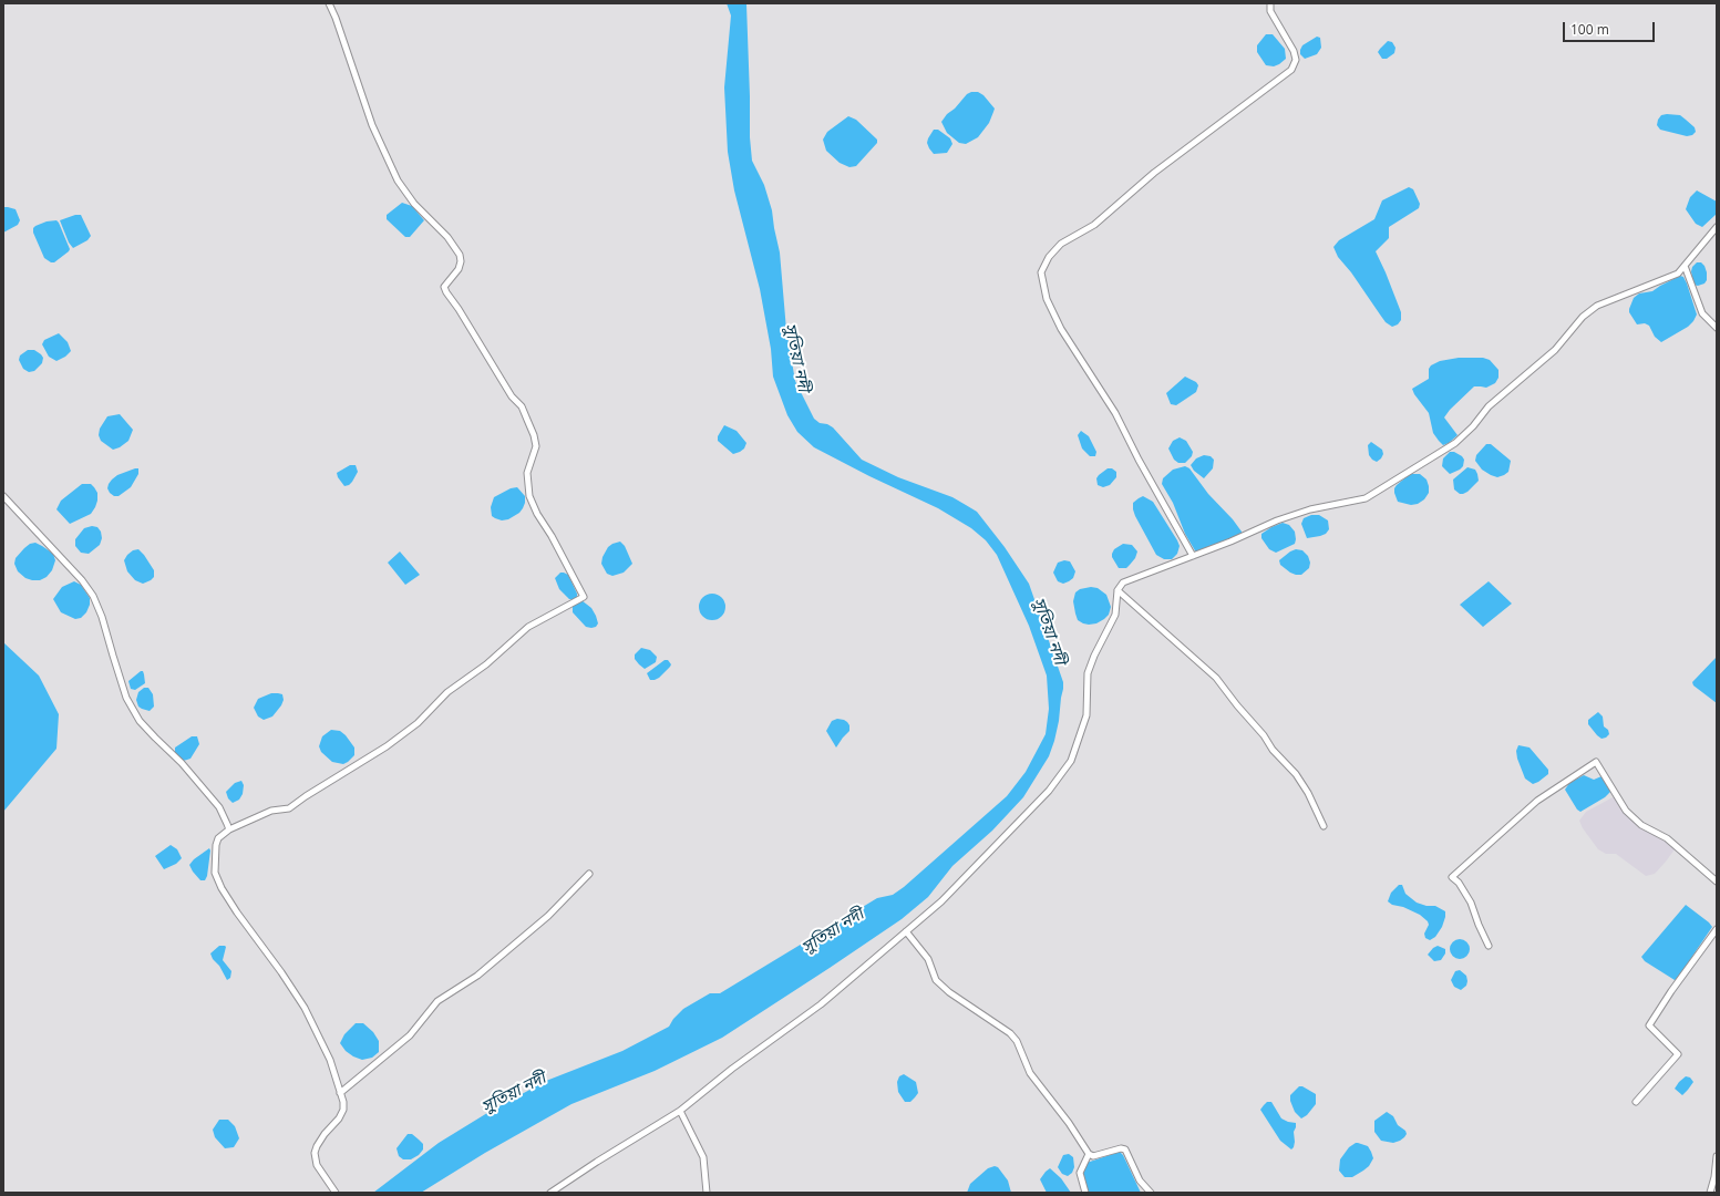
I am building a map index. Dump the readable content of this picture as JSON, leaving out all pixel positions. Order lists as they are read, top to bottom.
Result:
{
  "water": ["সুতিয়া নদী"],
  "scale_bar": "100 m"
}
